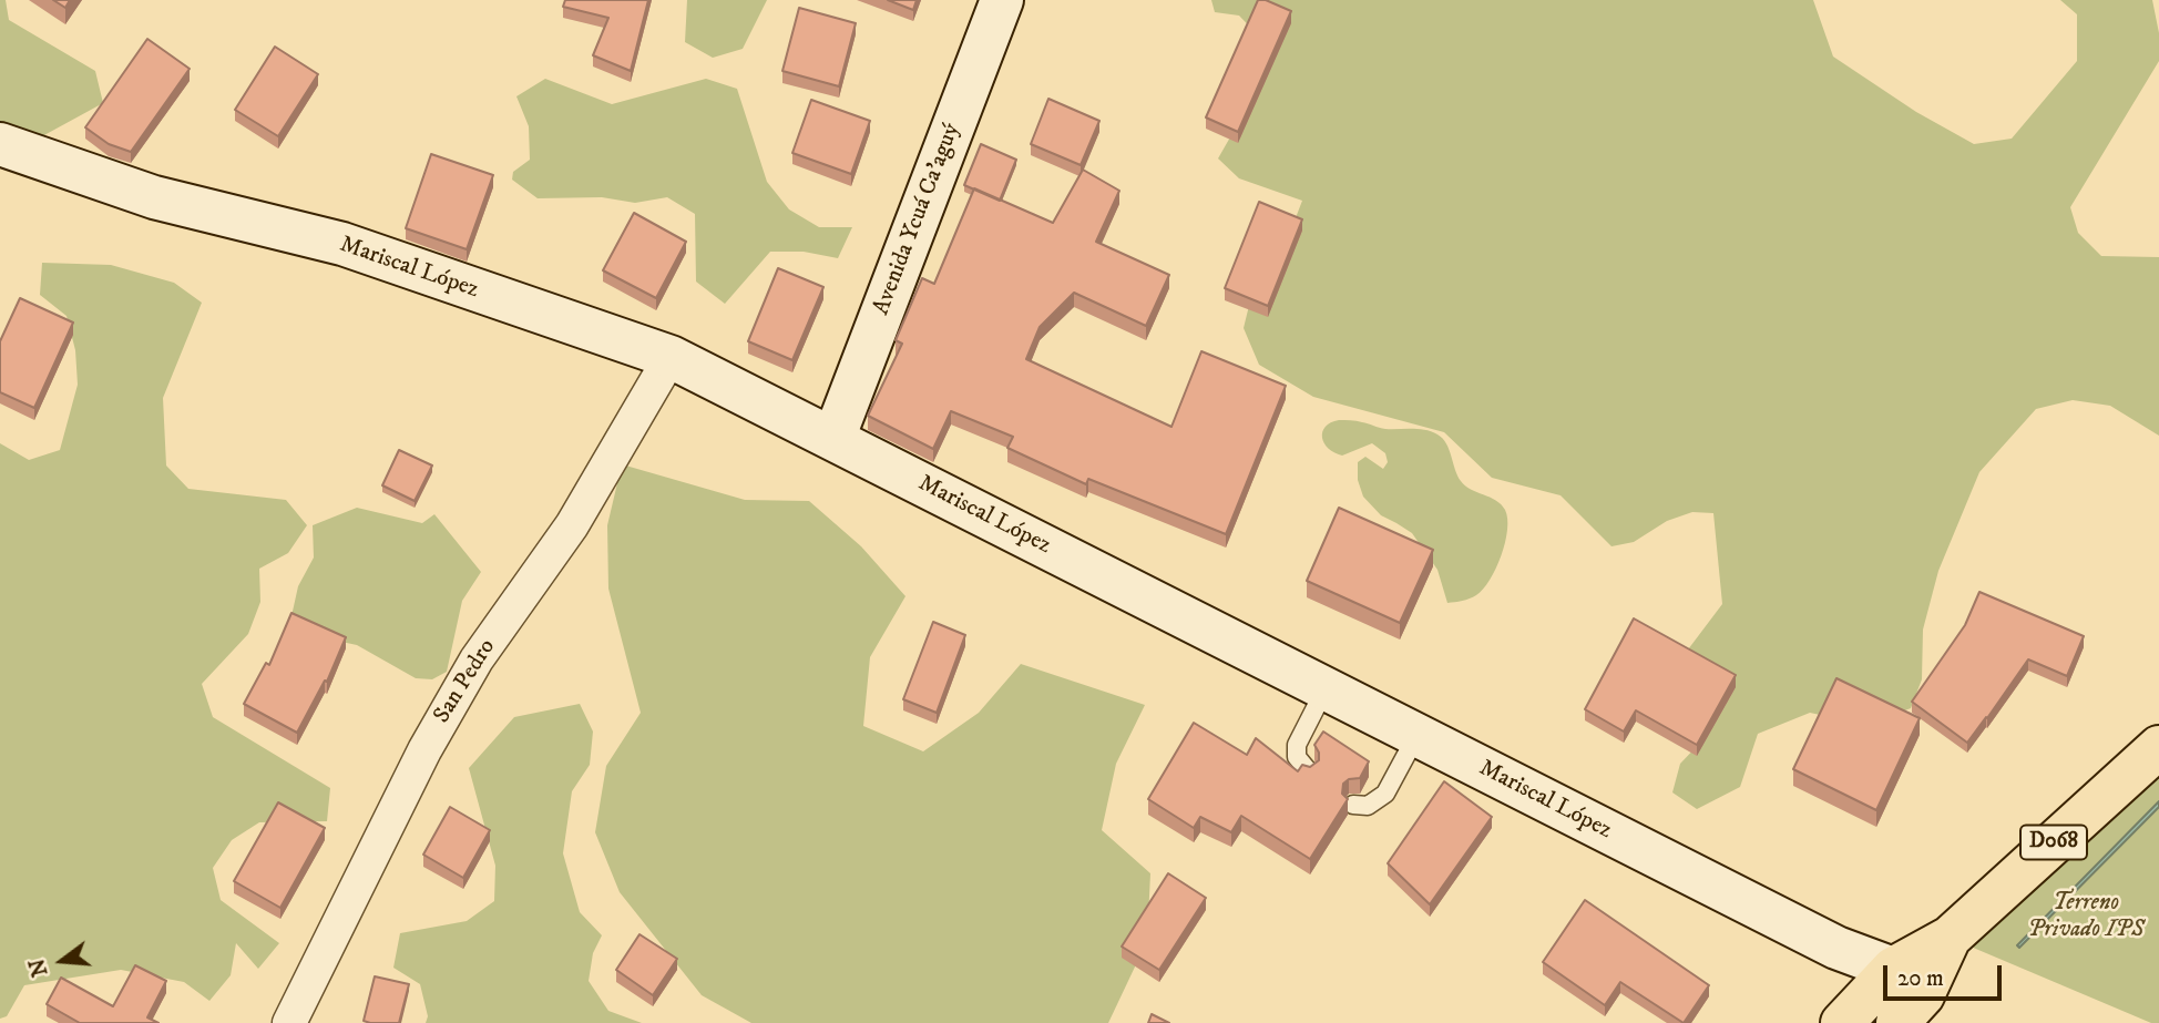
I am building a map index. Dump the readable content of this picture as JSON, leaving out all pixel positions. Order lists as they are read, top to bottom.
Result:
{
  "streets": {
    "main road": ["D068"],
    "street": ["Avenida Ycuá Ca'aguý", "Mariscal López", "San Pedro"]
  },
  "crossings": [
    ["Avenida Ycuá Ca'aguý", "Mariscal López"],
    ["Mariscal López", "San Pedro"],
    ["Mariscal López", "D068"]
  ],
  "parks": ["Terreno Privado IPS"],
  "scale_bar": "20 m",
  "north": "left"
}
